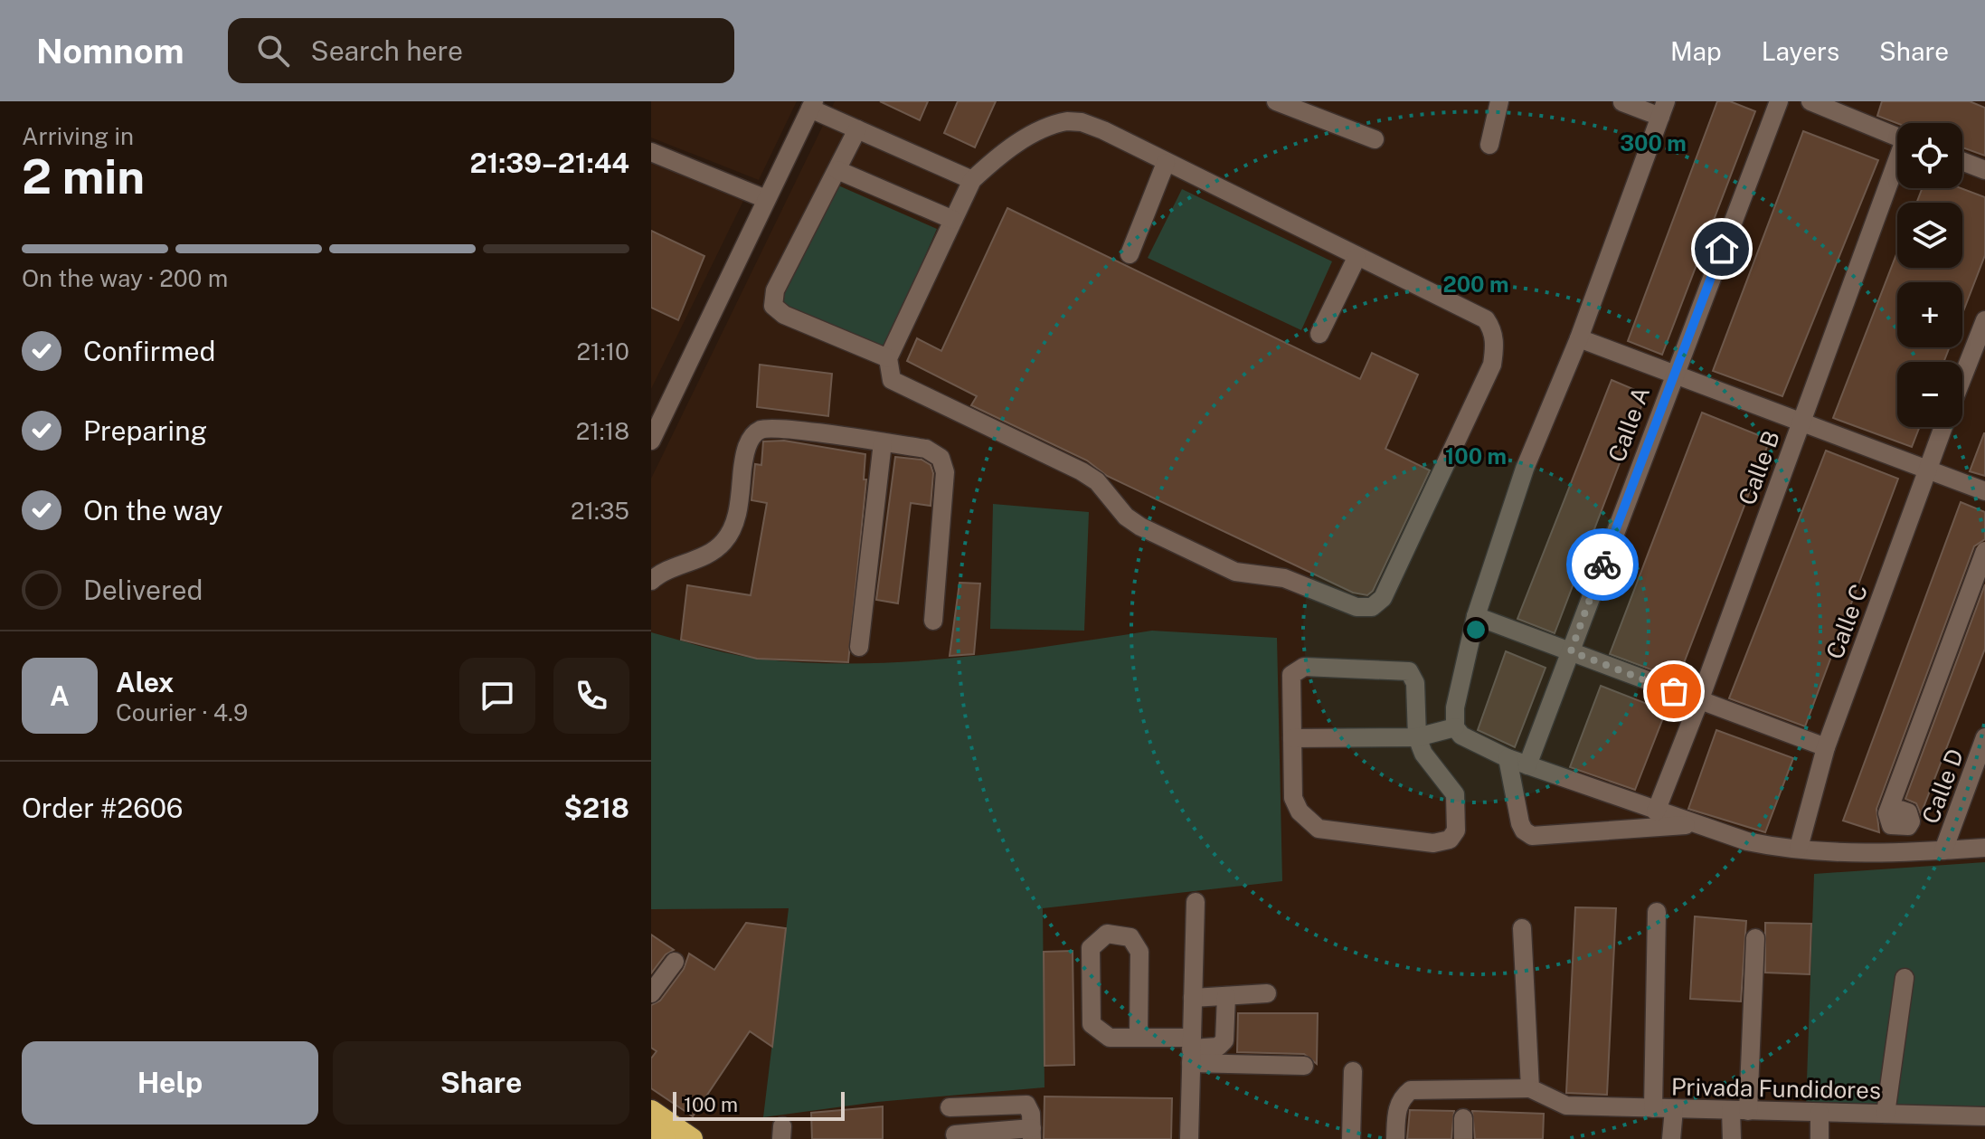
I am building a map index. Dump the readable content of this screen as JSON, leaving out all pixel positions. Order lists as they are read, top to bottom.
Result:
{
  "streets": {
    "street": [
      "Calle A",
      "Calle B",
      "Calle C",
      "Calle D",
      "Privada Fundidores"
    ]
  },
  "scale_bar": "100 m",
  "page": {
    "header": "Nomnom",
    "search": "Search here",
    "nav": ["Map", "Layers", "Share"],
    "heading": ["2 min", "Arriving in", "21:39–21:44"],
    "panel": [
      "Alex",
      "Courier · 4.9",
      "Order #2606",
      "$218"
    ],
    "map_buttons": ["+", "−"],
    "bar": "On the way · 200 m",
    "list": [
      ["Confirmed", "21:10"],
      ["Preparing", "21:18"],
      ["On the way", "21:35"],
      "Delivered"
    ],
    "round": "A",
    "buttons": ["Help", "Share"],
    "scale": "100 m"
  },
  "rings": ["300 m", "200 m", "100 m"]
}
